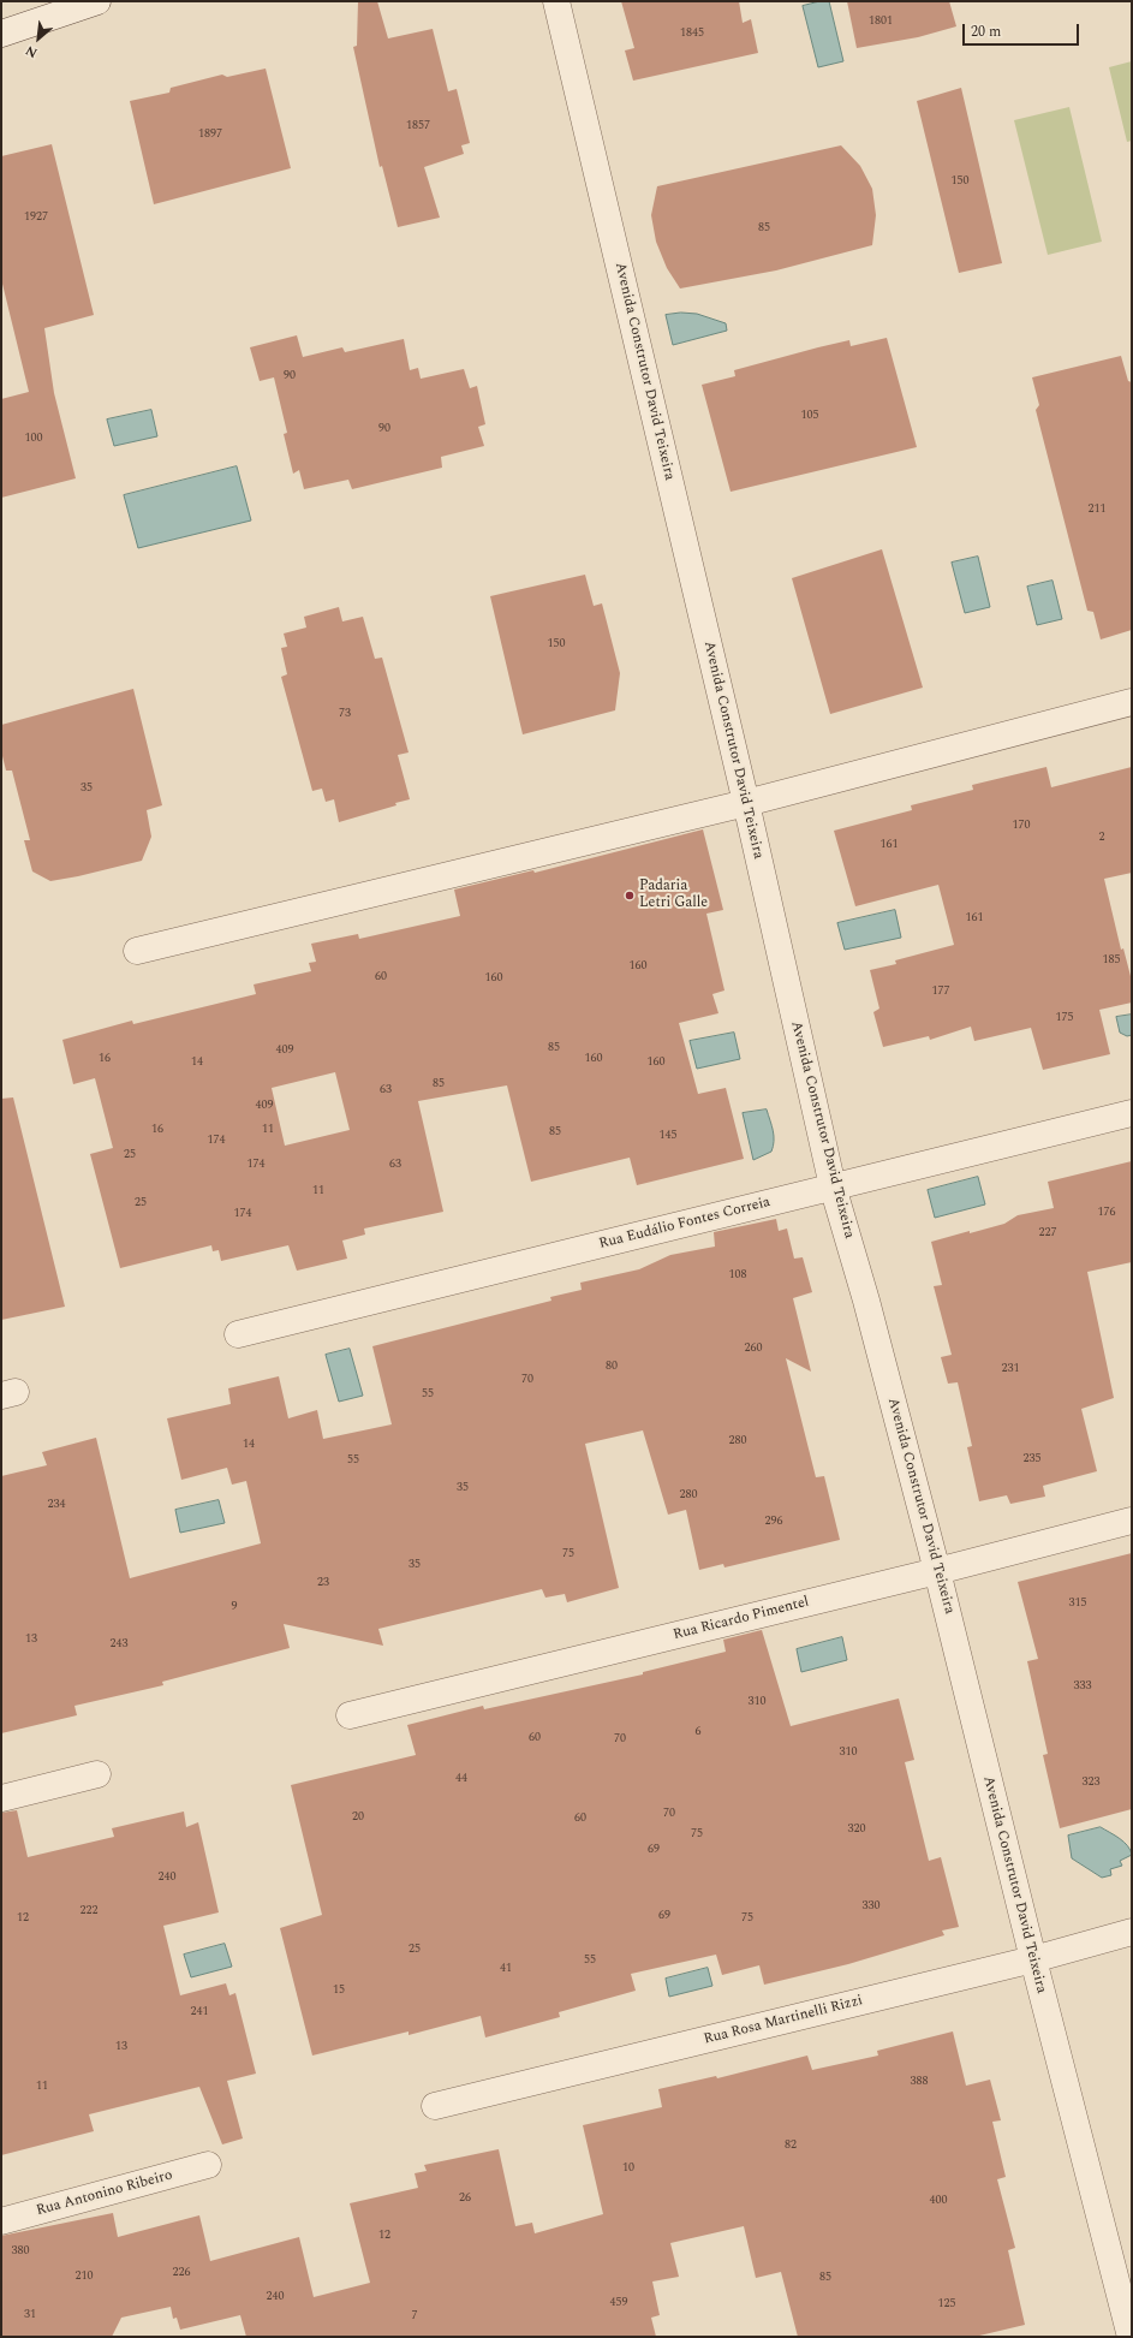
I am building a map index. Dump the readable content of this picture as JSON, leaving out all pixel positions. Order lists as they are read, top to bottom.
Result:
{
  "streets": {
    "street": [
      "Avenida Construtor David Teixeira",
      "Rua Eudálio Fontes Correia",
      "Rua Ricardo Pimentel",
      "Rua Rosa Martinelli Rizzi",
      "Rua Antonino Ribeiro"
    ]
  },
  "crossings": [
    ["Avenida Construtor David Teixeira", "Rua Eudálio Fontes Correia"],
    ["Avenida Construtor David Teixeira", "Rua Ricardo Pimentel"],
    ["Avenida Construtor David Teixeira", "Rua Rosa Martinelli Rizzi"]
  ],
  "places": ["Padaria Letri Galle"],
  "house_numbers": [
    "1801",
    "1845",
    "1857",
    "1897",
    "150",
    "1927",
    "85",
    "90",
    "105",
    "90",
    "100",
    "211",
    "150",
    "73",
    "35",
    "170",
    "2",
    "161",
    "161",
    "185",
    "160",
    "60",
    "160",
    "177",
    "175",
    "85",
    "409",
    "16",
    "160",
    "14",
    "160",
    "85",
    "63",
    "409",
    "16",
    "11",
    "85",
    "145",
    "174",
    "25",
    "174",
    "63",
    "11",
    "25",
    "176",
    "174",
    "227",
    "108",
    "260",
    "80",
    "231",
    "70",
    "55",
    "280",
    "14",
    "235",
    "55",
    "35",
    "280",
    "234",
    "296",
    "75",
    "35",
    "23",
    "315",
    "9",
    "13",
    "243",
    "333",
    "310",
    "6",
    "60",
    "70",
    "310",
    "44",
    "323",
    "70",
    "20",
    "60",
    "320",
    "75",
    "69",
    "240",
    "330",
    "222",
    "69",
    "12",
    "75",
    "25",
    "55",
    "41",
    "15",
    "241",
    "13",
    "388",
    "11",
    "82",
    "10",
    "26",
    "400",
    "12",
    "380",
    "226",
    "210",
    "85",
    "240",
    "459",
    "125",
    "31",
    "7"
  ],
  "scale_bar": "20 m",
  "north": "bottom left"
}
